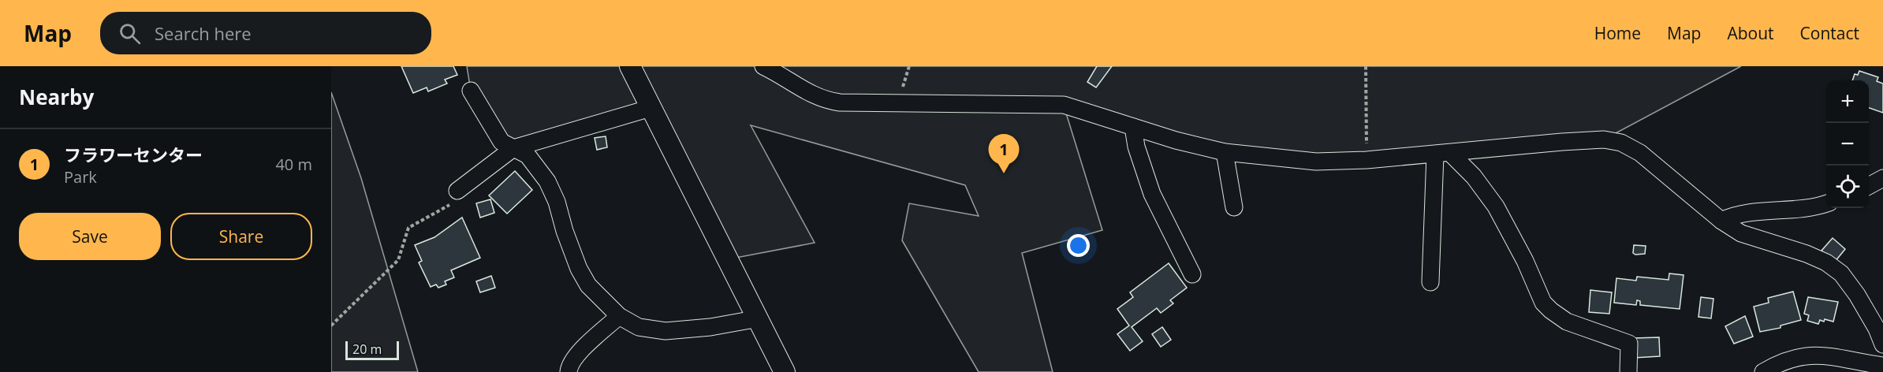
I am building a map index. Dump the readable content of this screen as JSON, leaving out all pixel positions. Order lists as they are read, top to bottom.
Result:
{
  "scale_bar": "20 m",
  "page": {
    "header": "Map",
    "search": "Search here",
    "nav": [
      "Home",
      "Map",
      "About",
      "Contact"
    ],
    "heading": "Nearby",
    "map_buttons": ["+", "−"],
    "list": [
      {
        "mark": "1",
        "name": "フラワーセンター",
        "note": "Park",
        "value": "40 m"
      }
    ],
    "pins": "1",
    "buttons": ["Save", "Share"],
    "scale": "20 m"
  }
}
